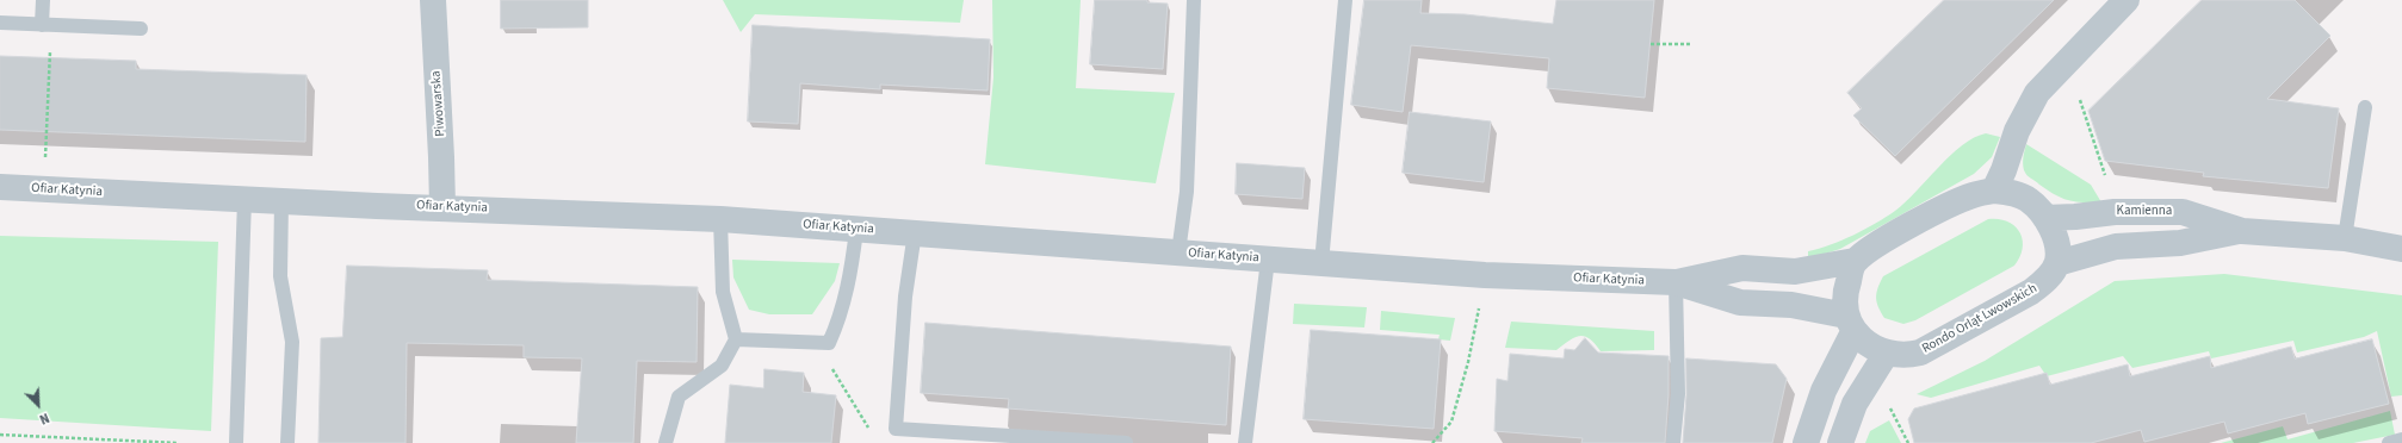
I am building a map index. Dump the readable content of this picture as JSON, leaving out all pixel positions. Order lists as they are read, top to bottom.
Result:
{
  "streets": {
    "street": [
      "Piwowarska",
      "Ofiar Katynia",
      "Kamienna",
      "Rondo Orląt Lwowskich"
    ]
  },
  "crossings": [
    ["Piwowarska", "Ofiar Katynia"],
    ["Ofiar Katynia", "Rondo Orląt Lwowskich"],
    ["Kamienna", "Rondo Orląt Lwowskich"]
  ],
  "north": "bottom right"
}
